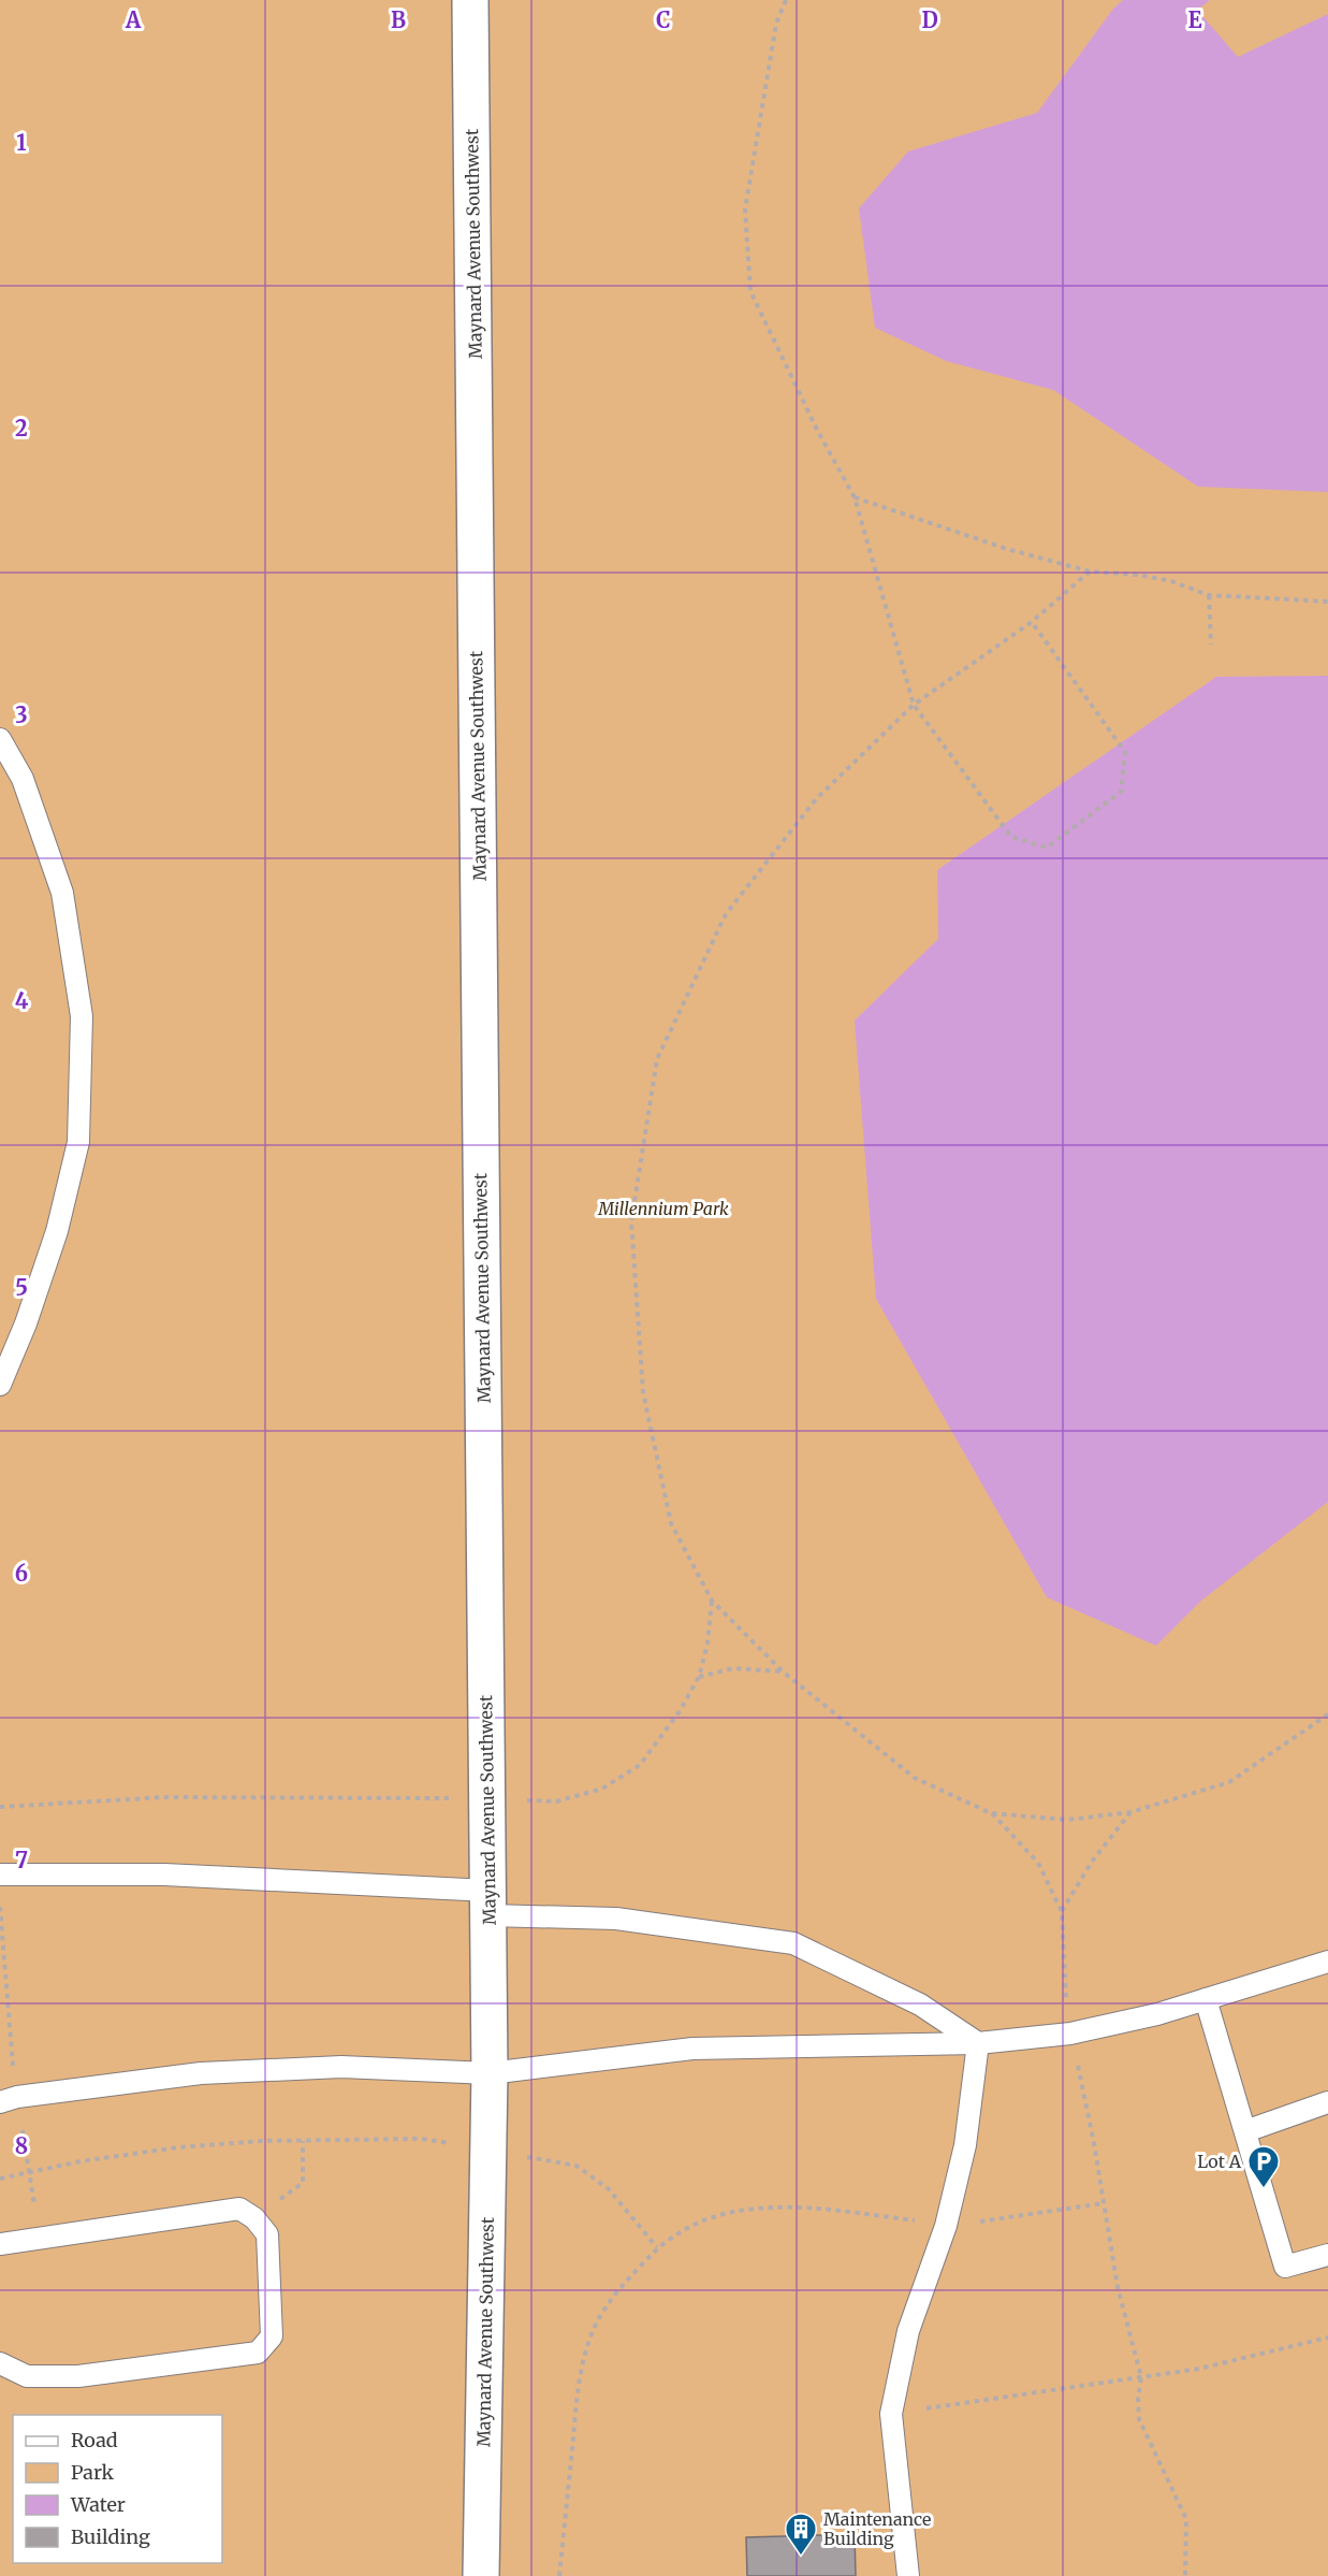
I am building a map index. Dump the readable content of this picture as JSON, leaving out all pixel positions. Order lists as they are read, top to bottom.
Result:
{
  "streets": {
    "street": ["Maynard Avenue Southwest"]
  },
  "parks": ["Millennium Park"],
  "places": {
    "parking": ["Lot A"],
    "building": ["Maintenance Building"]
  },
  "legend": [
    "Road",
    "Park",
    "Water",
    "Building"
  ],
  "grid": {
    "columns": [
      "A",
      "B",
      "C",
      "D",
      "E"
    ],
    "rows": [
      "1",
      "2",
      "3",
      "4",
      "5",
      "6",
      "7",
      "8"
    ]
  }
}
